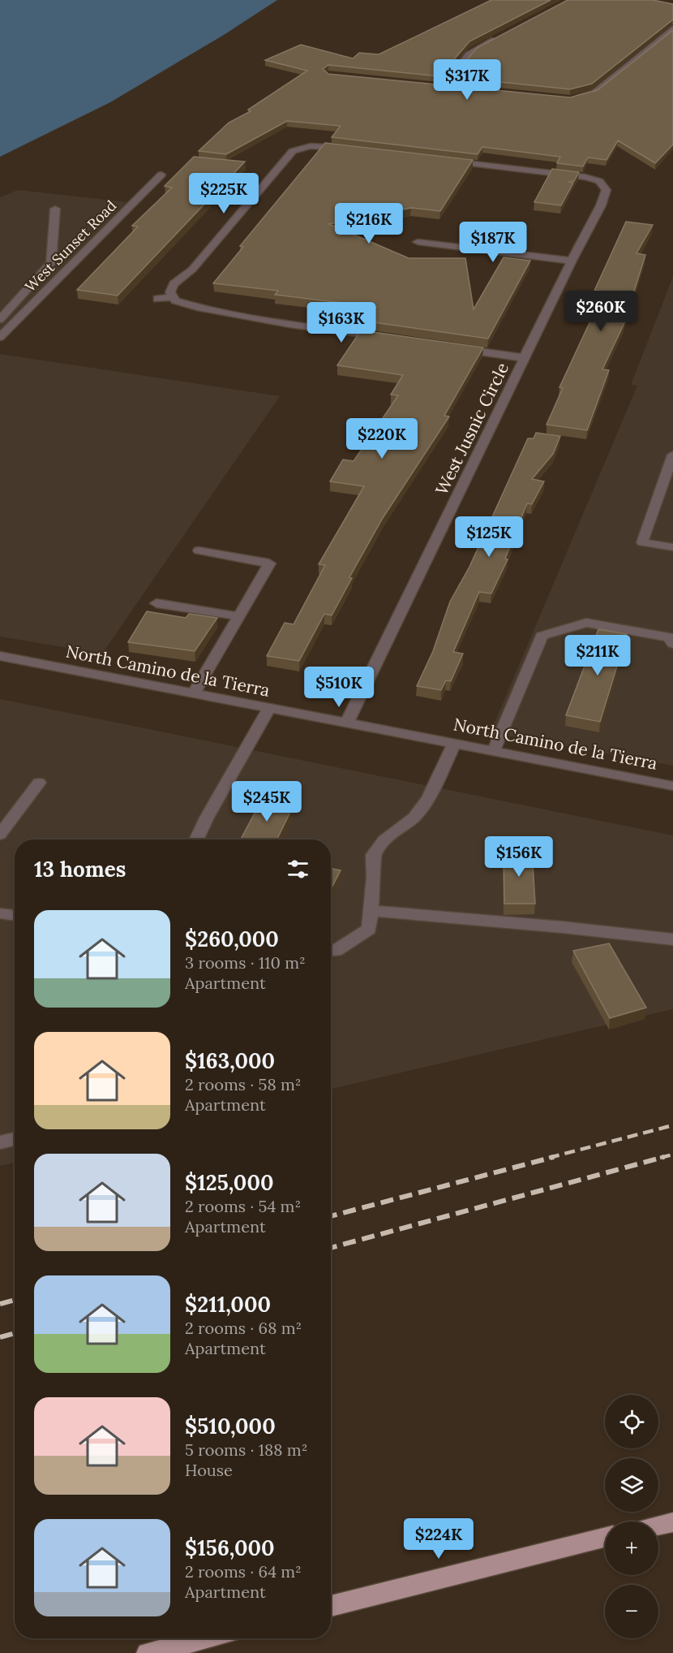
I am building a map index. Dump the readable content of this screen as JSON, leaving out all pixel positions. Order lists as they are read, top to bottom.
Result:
{
  "streets": {
    "street": ["West Sunset Road", "West Jusnic Circle", "North Camino de la Tierra"]
  },
  "crossings": [
    ["West Jusnic Circle", "North Camino de la Tierra"]
  ],
  "page": {
    "price": [
      "$317K",
      "$225K",
      "$216K",
      "$187K",
      "$260K",
      "$163K",
      "$220K",
      "$125K",
      "$211K",
      "$510K",
      "$245K",
      "$156K",
      "$224K"
    ],
    "heading": "13 homes",
    "list": [
      {
        "name": "$260,000",
        "note": "3 rooms · 110 m² · Apartment"
      },
      {
        "name": "$163,000",
        "note": "2 rooms · 58 m² · Apartment"
      },
      {
        "name": "$125,000",
        "note": "2 rooms · 54 m² · Apartment"
      },
      {
        "name": "$211,000",
        "note": "2 rooms · 68 m² · Apartment"
      },
      {
        "name": "$510,000",
        "note": "5 rooms · 188 m² · House"
      },
      {
        "name": "$156,000",
        "note": "2 rooms · 64 m² · Apartment"
      }
    ],
    "map_buttons": ["+", "−"]
  }
}
